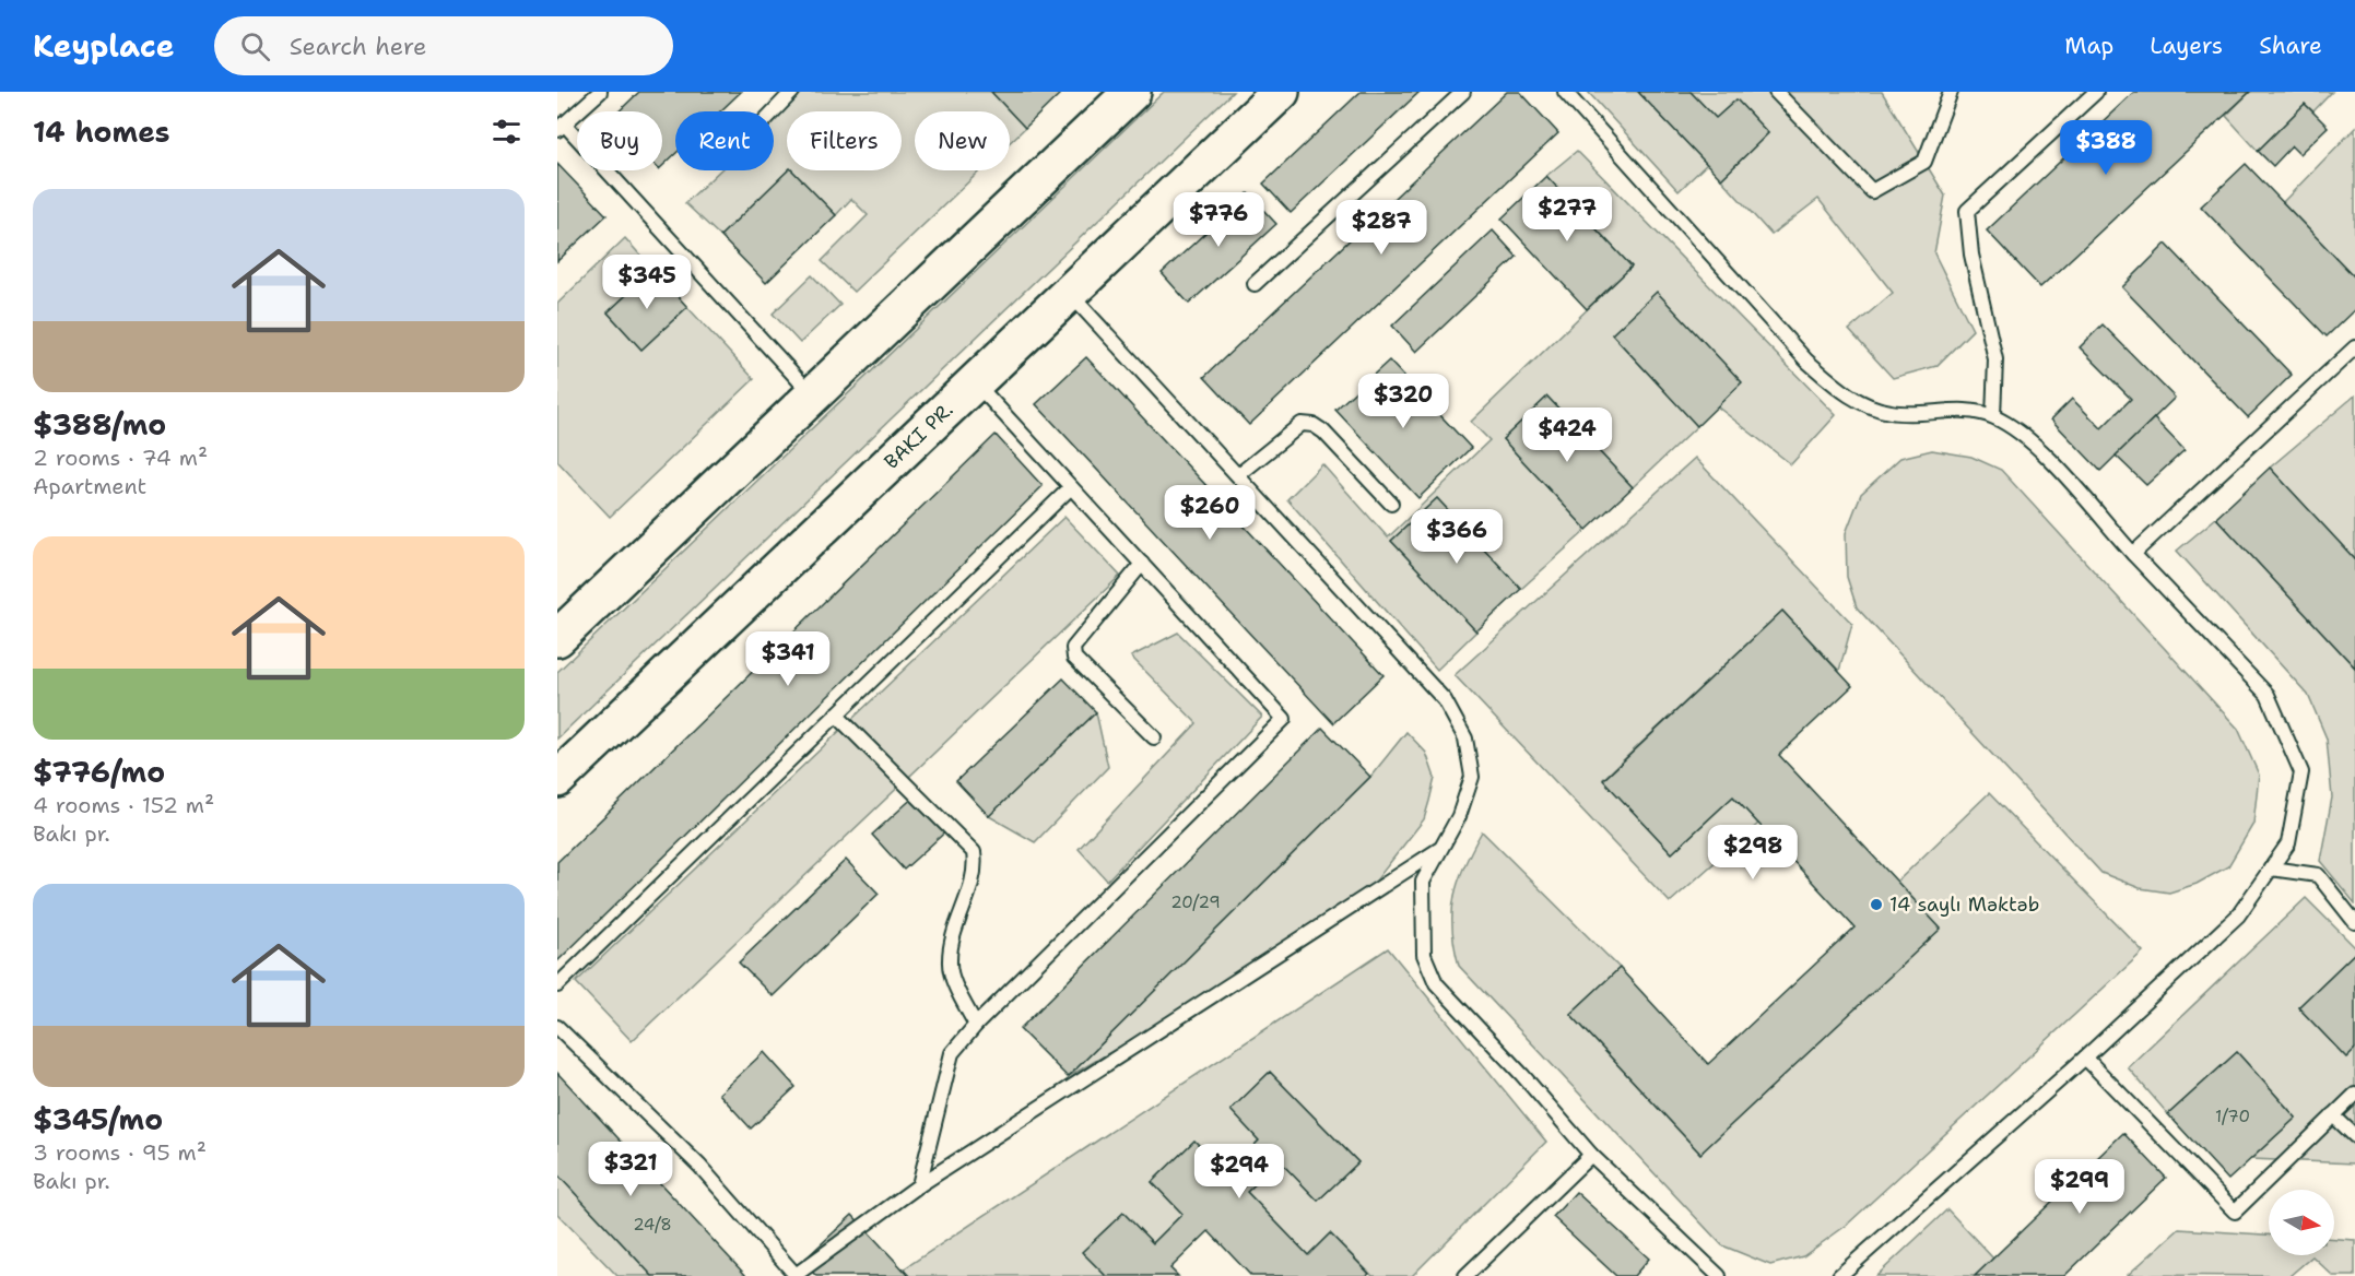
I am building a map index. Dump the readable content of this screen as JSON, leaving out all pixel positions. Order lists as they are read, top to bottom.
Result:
{
  "places": ["14 saylı Məktəb"],
  "house_numbers": ["20/29", "1/70", "24/8"],
  "north": "right",
  "page": {
    "header": "Keyplace",
    "search": "Search here",
    "nav": ["Map", "Layers", "Share"],
    "heading": "14 homes",
    "chip": [
      "Buy",
      "Rent",
      "Filters",
      "New"
    ],
    "price": [
      "$388",
      "$277",
      "$776",
      "$287",
      "$345",
      "$320",
      "$424",
      "$260",
      "$366",
      "$341",
      "$298",
      "$321",
      "$294",
      "$299"
    ],
    "list": [
      {
        "name": "$388/mo",
        "note": "2 rooms · 74 m² · Apartment"
      },
      {
        "name": "$776/mo",
        "note": "4 rooms · 152 m² · Bakı pr."
      },
      {
        "name": "$345/mo",
        "note": "3 rooms · 95 m² · Bakı pr."
      }
    ]
  }
}
